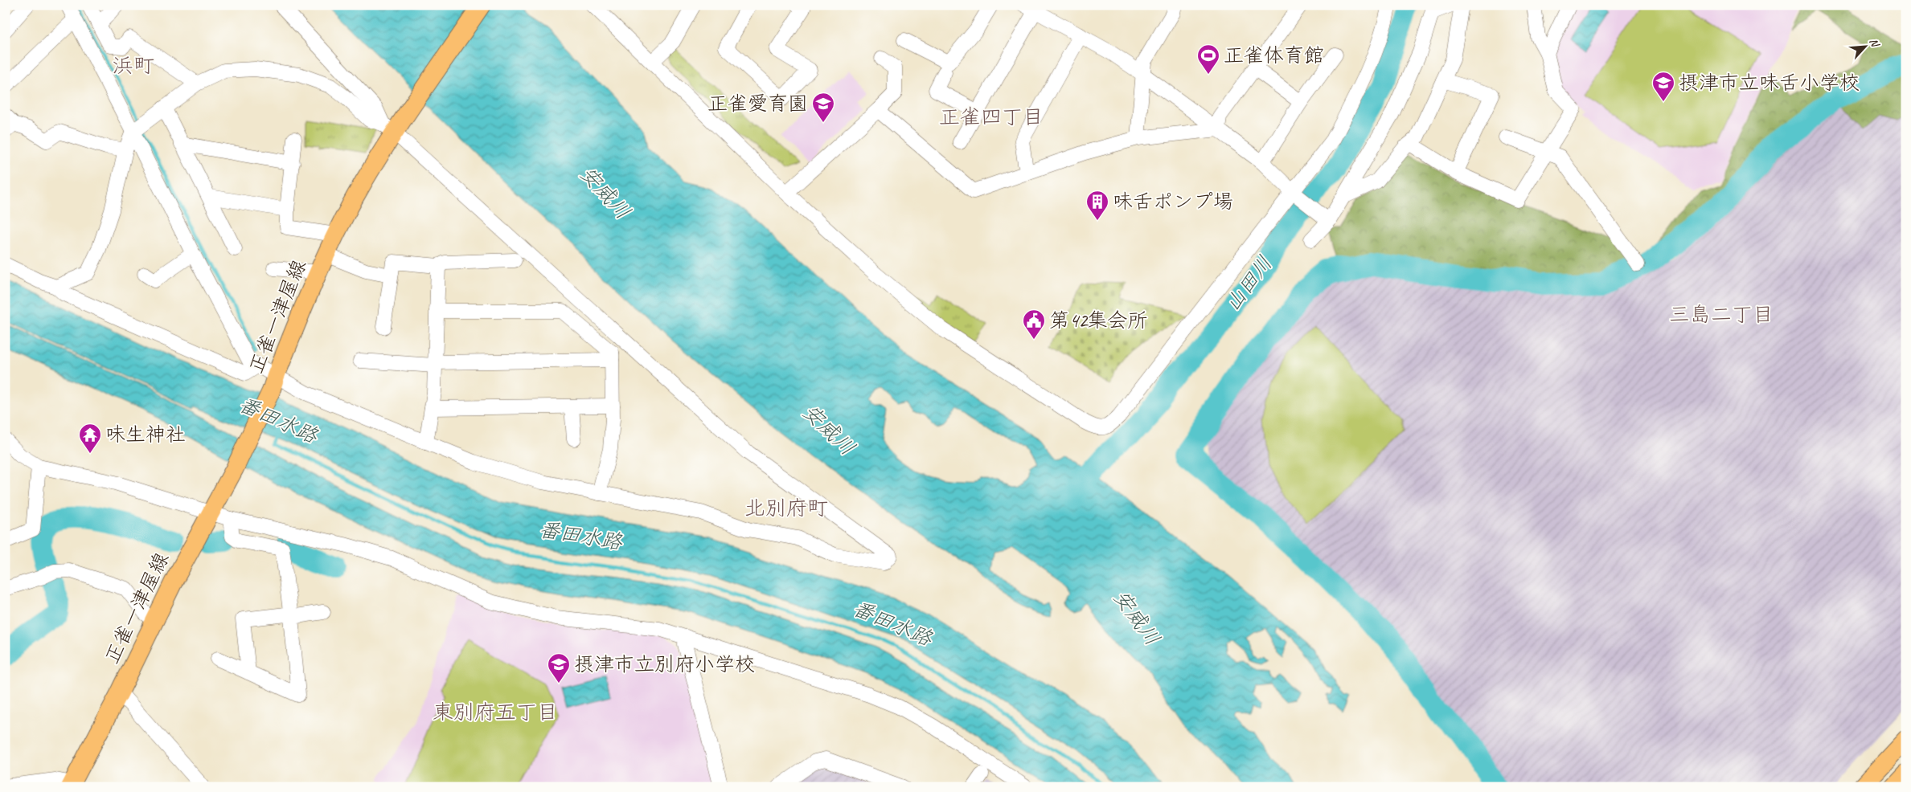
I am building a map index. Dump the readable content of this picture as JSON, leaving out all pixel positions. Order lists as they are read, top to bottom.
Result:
{
  "streets": {
    "main road": ["正雀一津屋線"]
  },
  "districts": [
    "浜町",
    "正雀四丁目",
    "三島二丁目",
    "北別府町",
    "東別府五丁目"
  ],
  "water": ["安威川", "山田川", "番田水路"],
  "places": {
    "sports": ["正雀体育館"],
    "school or university": ["摂津市立味舌小学校", "正雀愛育園", "摂津市立別府小学校"],
    "building": ["味舌ポンプ場"],
    "public building": ["第42集会所"],
    "temple": ["味生神社"]
  },
  "north": "top right"
}
